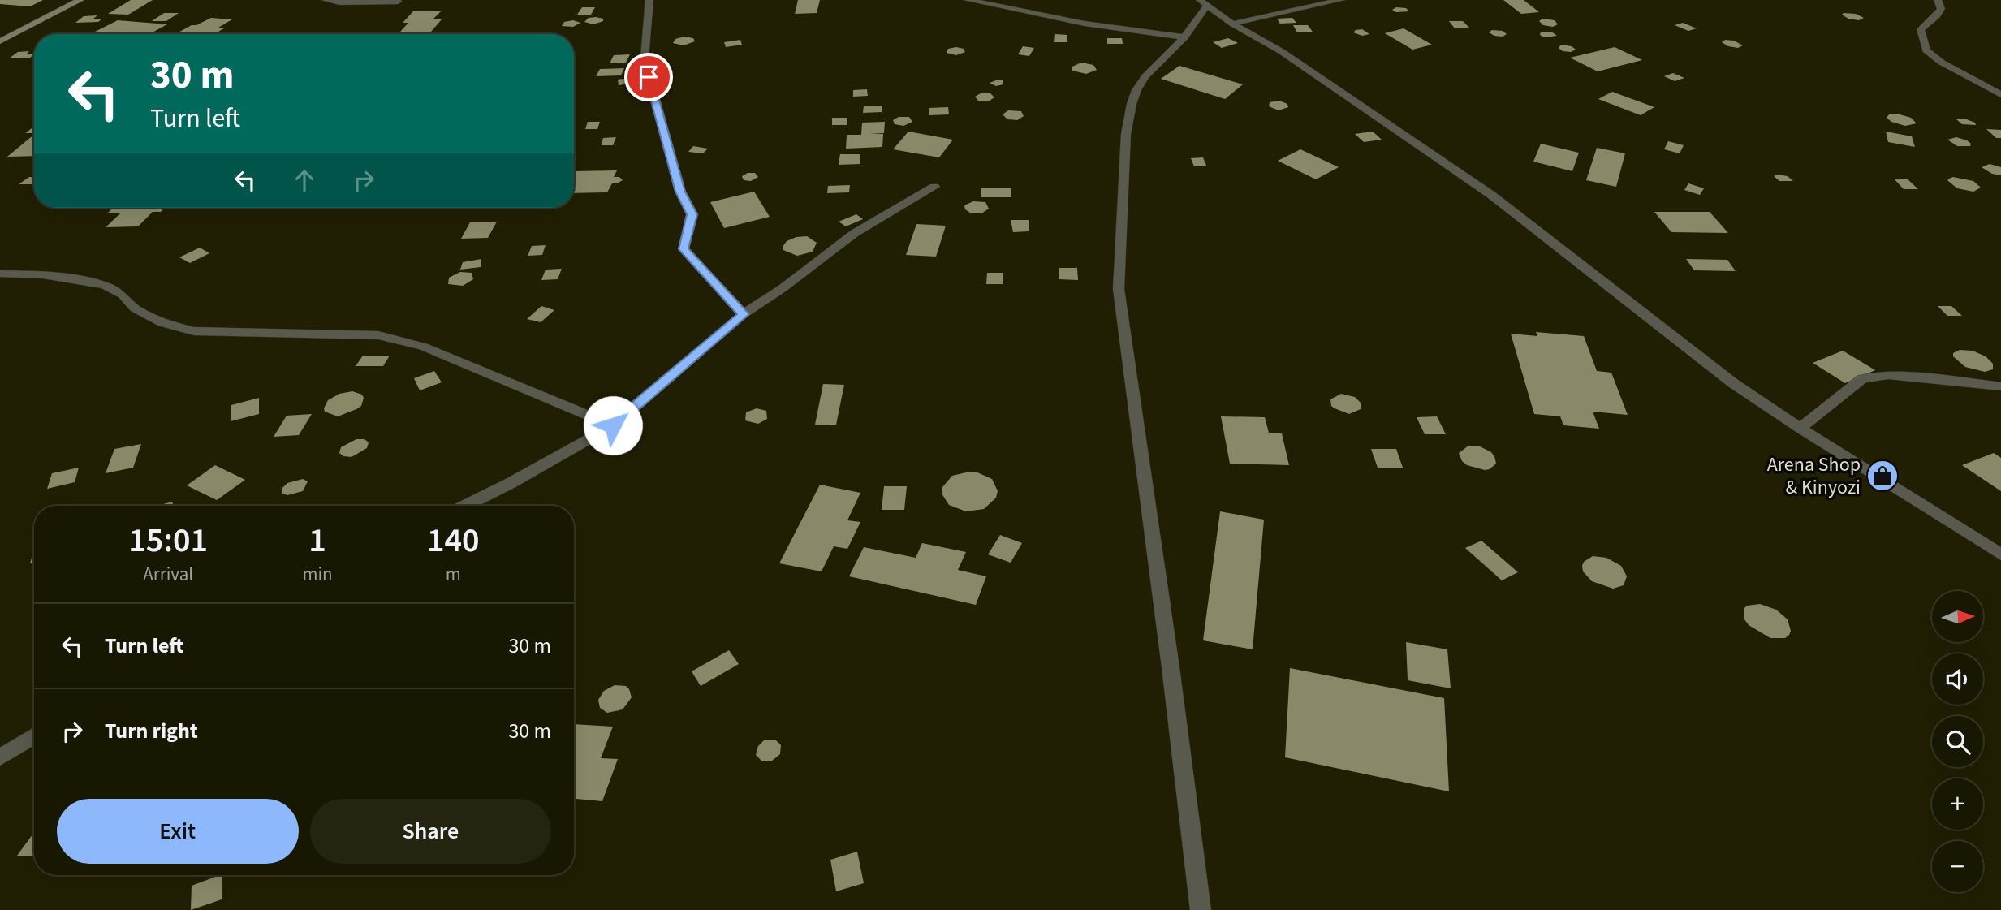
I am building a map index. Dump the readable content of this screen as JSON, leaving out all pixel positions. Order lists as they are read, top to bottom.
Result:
{
  "places": {
    "shop": ["Arena Shop & Kinyozi"]
  },
  "north": "right",
  "page": {
    "turn": ["30 m", "Turn left"],
    "eta": [
      "15:01",
      "Arrival",
      "1",
      "min",
      "140",
      "m"
    ],
    "map_buttons": ["+", "−"],
    "list": [
      {
        "name": "Turn left",
        "value": "30 m"
      },
      {
        "name": "Turn right",
        "value": "30 m"
      }
    ],
    "buttons": ["Exit", "Share"]
  }
}
